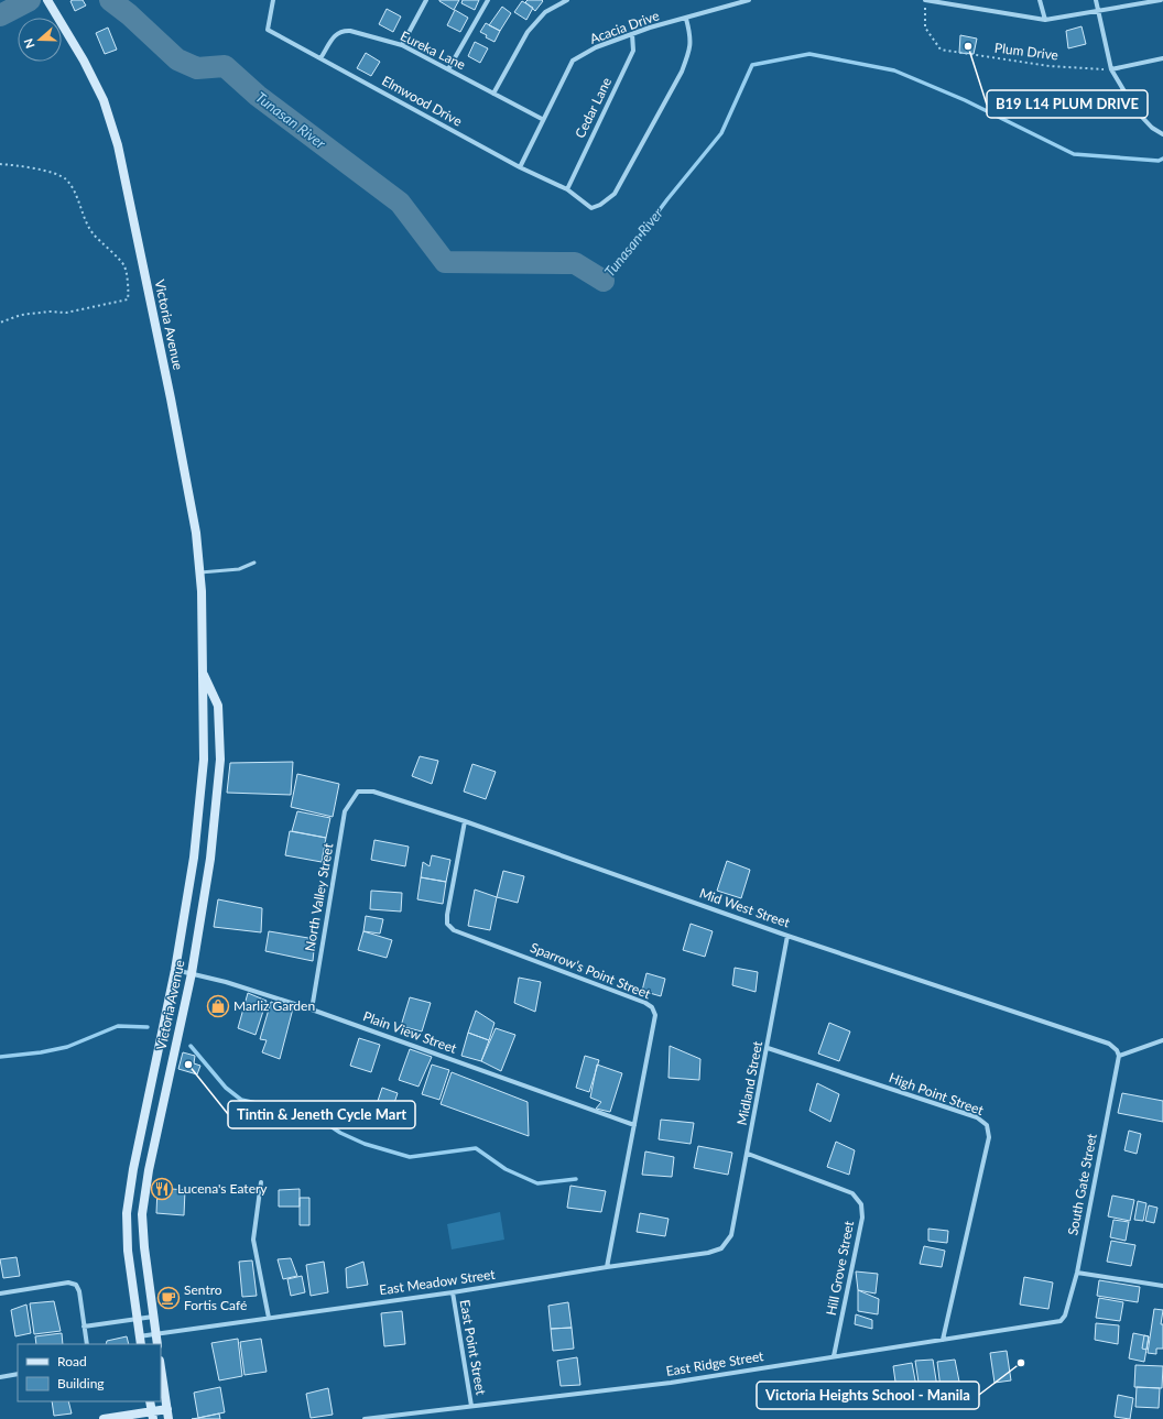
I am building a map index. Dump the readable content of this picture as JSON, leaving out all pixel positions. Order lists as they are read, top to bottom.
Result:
{
  "streets": {
    "main road": ["Victoria Avenue"],
    "street": [
      "Acacia Drive",
      "Eureka Lane",
      "Elmwood Drive",
      "Cedar Lane",
      "North Valley Street",
      "Mid West Street",
      "Sparrow's Point Street",
      "Plain View Street",
      "Midland Street",
      "High Point Street",
      "South Gate Street",
      "Hill Grove Street",
      "East Meadow Street",
      "East Point Street",
      "East Ridge Street"
    ],
    "path": ["Plum Drive"]
  },
  "crossings": [
    ["Acacia Drive", "Eureka Lane"],
    ["Acacia Drive", "Elmwood Drive"],
    ["Acacia Drive", "Cedar Lane"],
    ["Eureka Lane", "Elmwood Drive"],
    ["Elmwood Drive", "Cedar Lane"],
    ["Victoria Avenue", "Plain View Street"],
    ["Victoria Avenue", "East Meadow Street"],
    ["North Valley Street", "Mid West Street"],
    ["North Valley Street", "Plain View Street"],
    ["Mid West Street", "Sparrow's Point Street"],
    ["Mid West Street", "Midland Street"],
    ["Mid West Street", "South Gate Street"],
    ["Sparrow's Point Street", "Plain View Street"],
    ["Sparrow's Point Street", "East Meadow Street"],
    ["Midland Street", "High Point Street"],
    ["Midland Street", "Hill Grove Street"],
    ["Midland Street", "East Meadow Street"],
    ["High Point Street", "East Ridge Street"],
    ["South Gate Street", "East Ridge Street"],
    ["Hill Grove Street", "East Ridge Street"],
    ["East Meadow Street", "East Point Street"],
    ["East Point Street", "East Ridge Street"]
  ],
  "water": ["Tunasan River"],
  "places": {
    "other": ["B19 L14 PLUM DRIVE", "Tintin & Jeneth Cycle Mart", "Victoria Heights School - Manila"],
    "shop": ["Marliz Garden"],
    "restaurant": ["Lucena's Eatery"],
    "cafe": ["Sentro Fortis Café"]
  },
  "legend": ["Road", "Building"],
  "north": "left"
}
